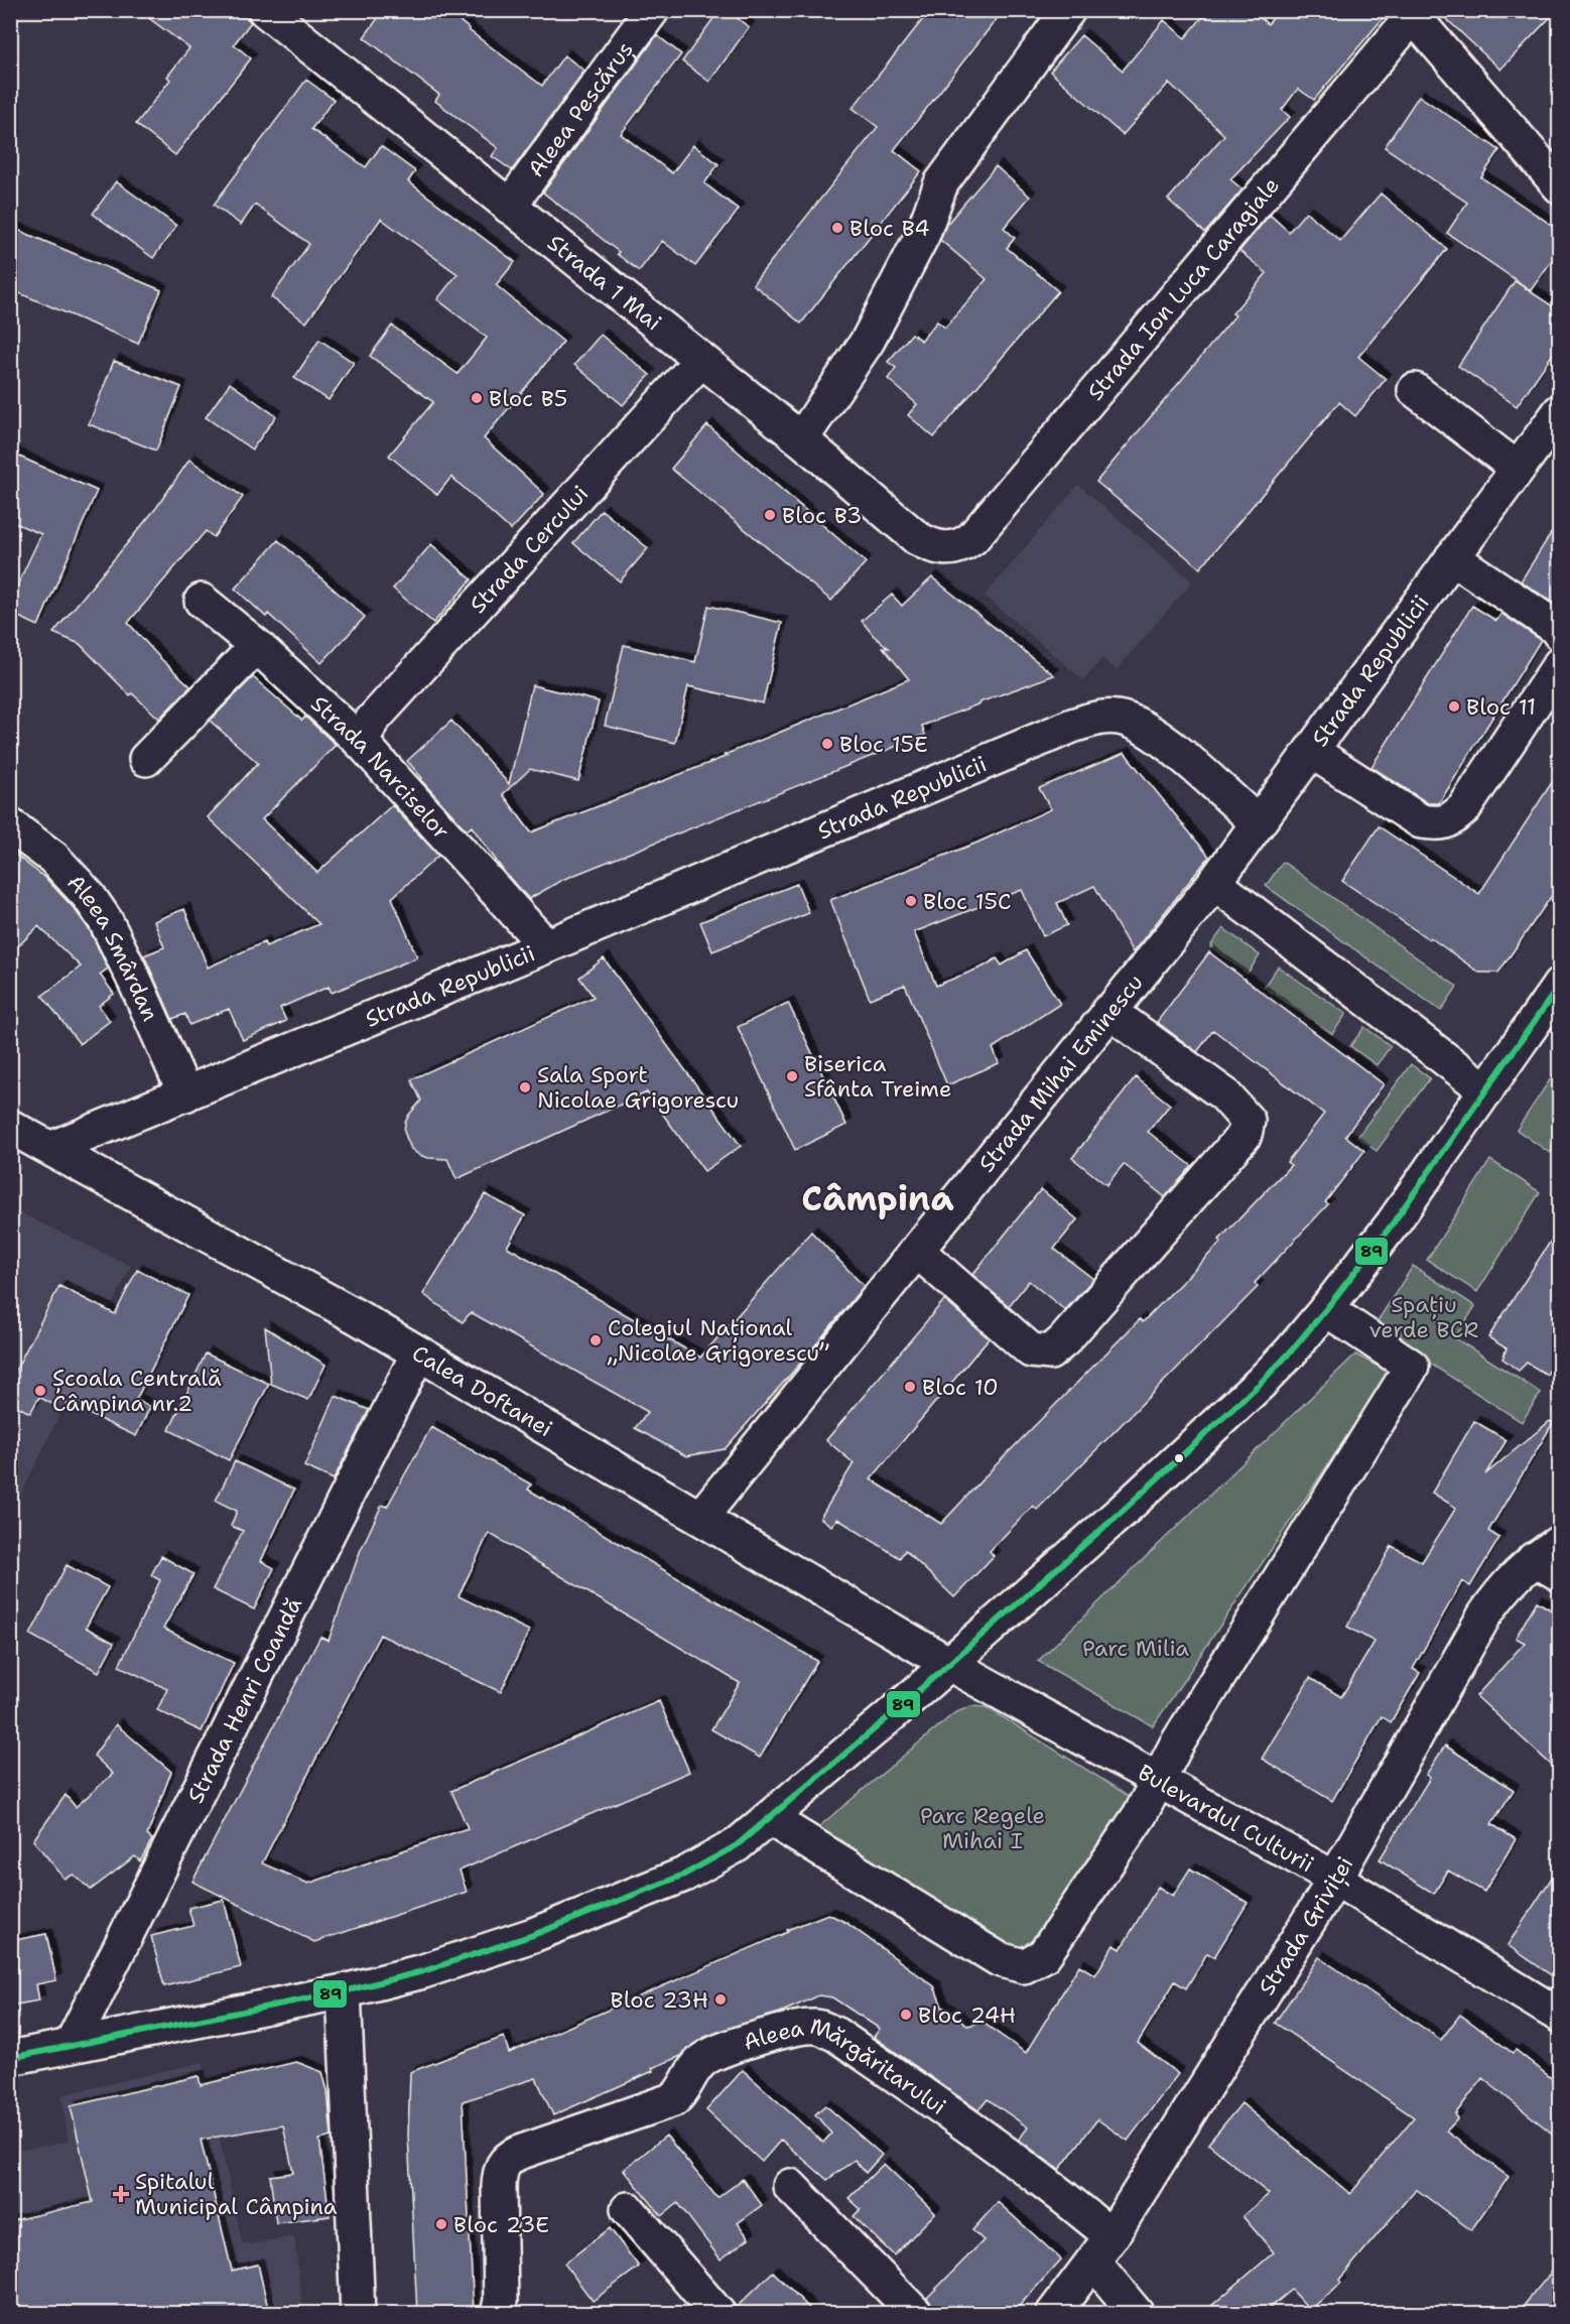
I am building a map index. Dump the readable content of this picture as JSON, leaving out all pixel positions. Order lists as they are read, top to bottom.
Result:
{
  "streets": {
    "street": [
      "Aleea Pescăruș",
      "Strada 1 Mai",
      "Strada Ion Luca Caragiale",
      "Strada Cercului",
      "Strada Republicii",
      "Strada Narciselor",
      "Aleea Smârdan",
      "Strada Mihai Eminescu",
      "Calea Doftanei",
      "Strada Henri Coandă",
      "Bulevardul Culturii",
      "Strada Griviței",
      "Aleea Mărgăritarului"
    ]
  },
  "crossings": [
    ["Aleea Pescăruș", "Strada 1 Mai"],
    ["Strada 1 Mai", "Strada Ion Luca Caragiale"],
    ["Strada 1 Mai", "Strada Cercului"],
    ["Strada Cercului", "Strada Narciselor"],
    ["Strada Republicii", "Strada Narciselor"],
    ["Strada Republicii", "Aleea Smârdan"],
    ["Strada Republicii", "Strada Mihai Eminescu"],
    ["Strada Republicii", "Calea Doftanei"],
    ["Strada Mihai Eminescu", "Calea Doftanei"],
    ["Calea Doftanei", "Strada Henri Coandă"],
    ["Calea Doftanei", "Bulevardul Culturii"],
    ["Bulevardul Culturii", "Strada Griviței"],
    ["Strada Griviței", "Aleea Mărgăritarului"]
  ],
  "districts": ["Câmpina"],
  "parks": ["Spațiu verde BCR", "Parc Milia", "Parc Regele Mihai I"],
  "places": {
    "other": [
      "Bloc B4",
      "Bloc B5",
      "Bloc B3",
      "Bloc 11",
      "Bloc 15E",
      "Bloc 15C",
      "Biserica Sfânta Treime",
      "Sala Sport Nicolae Grigorescu",
      "Colegiul Național „Nicolae Grigorescu”",
      "Bloc 10",
      "Școala Centrală Câmpina nr.2",
      "Bloc 23H",
      "Bloc 24H",
      "Bloc 23E"
    ],
    "health": ["Spitalul Municipal Câmpina"]
  },
  "lines": ["transit line 89"]
}
